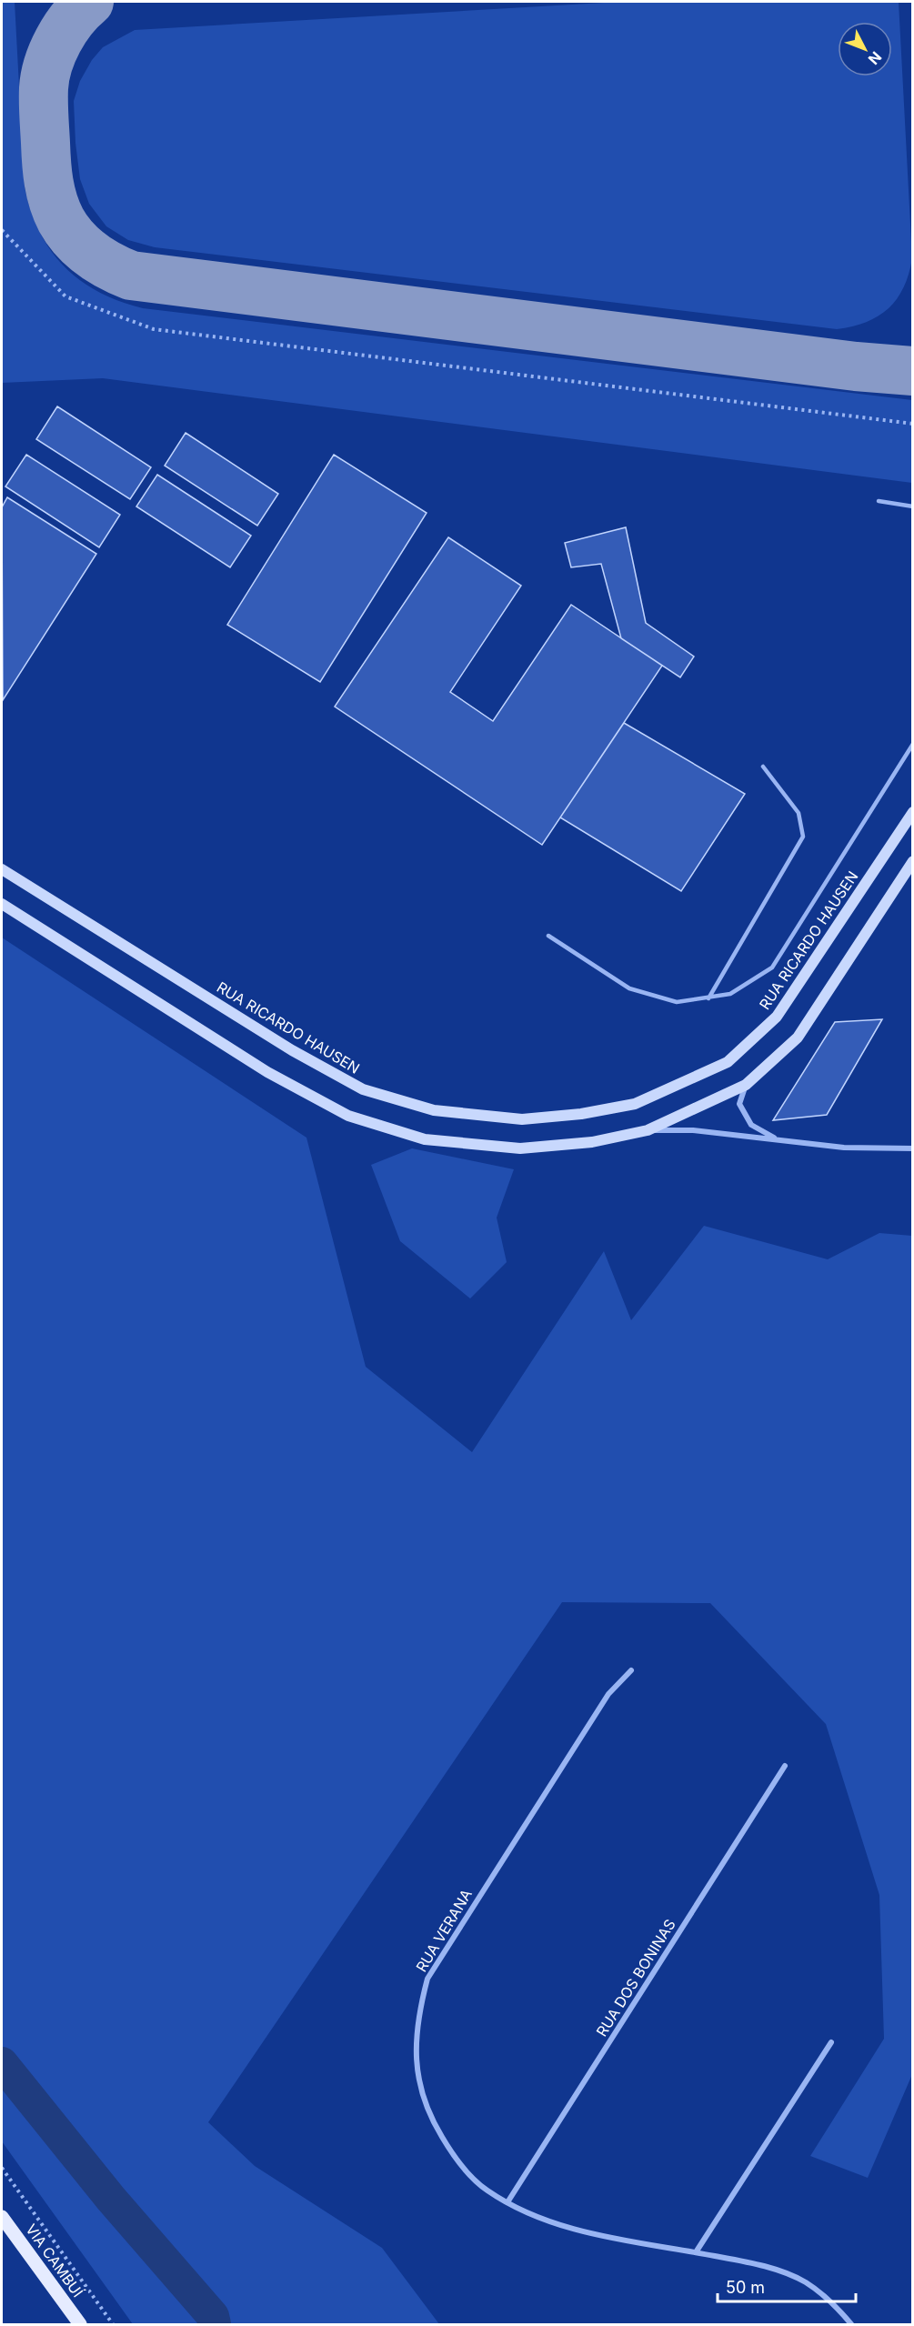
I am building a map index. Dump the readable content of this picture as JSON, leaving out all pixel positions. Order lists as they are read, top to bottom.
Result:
{
  "streets": {
    "main road": ["VIA CAMBUÍ"],
    "street": ["RUA RICARDO HAUSEN", "RUA VERANA", "RUA DOS BONINAS"]
  },
  "crossings": [
    ["RUA VERANA", "RUA DOS BONINAS"]
  ],
  "scale_bar": "50 m",
  "north": "bottom right"
}
